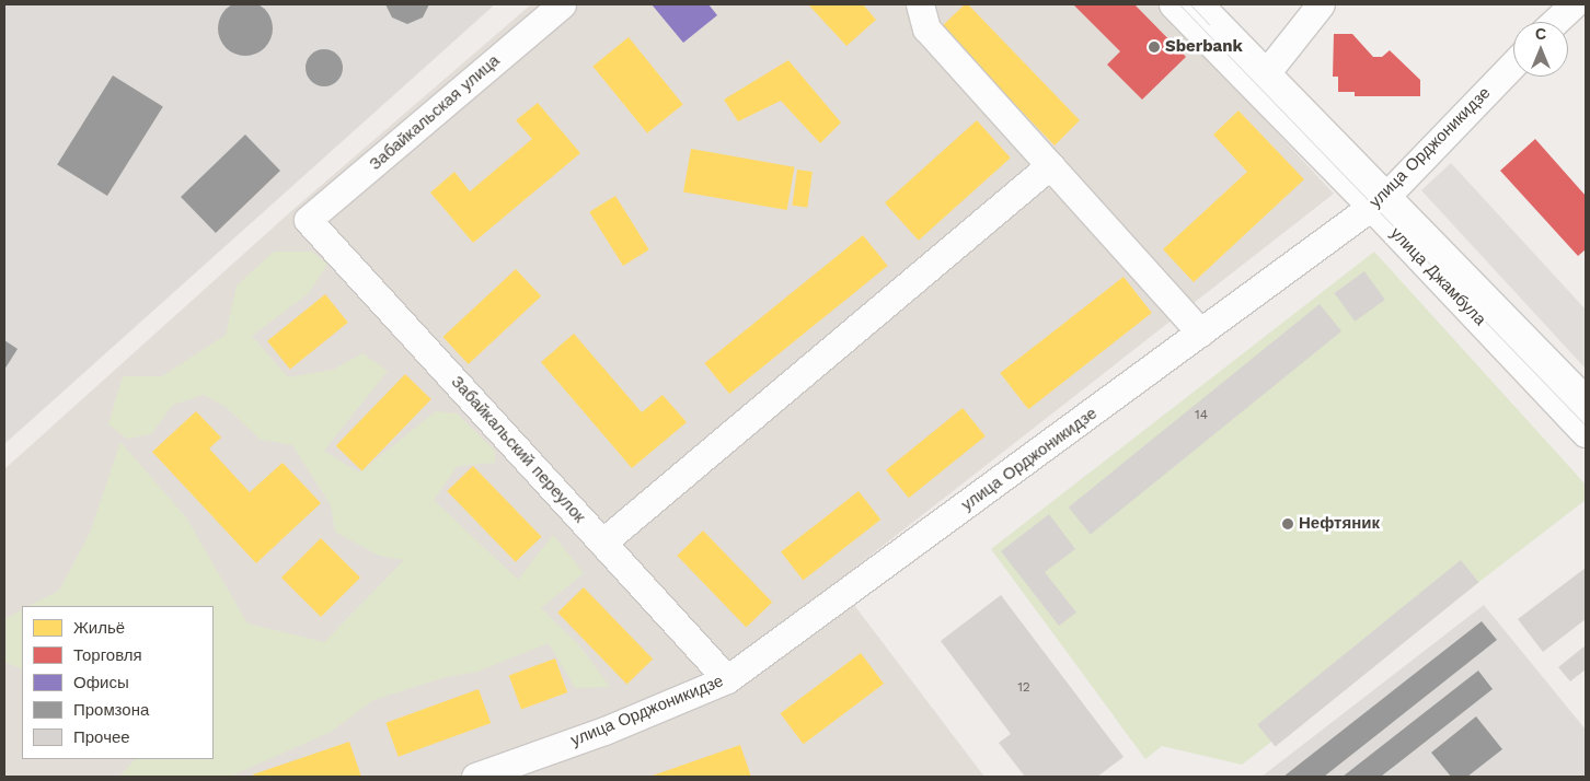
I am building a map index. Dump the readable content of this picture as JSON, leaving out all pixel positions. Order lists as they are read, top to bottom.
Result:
{
  "streets": {
    "street": [
      "Забайкальская улица",
      "улица Орджоникидзе",
      "улица Джамбула",
      "Забайкальский переулок"
    ]
  },
  "crossings": [
    ["Забайкальская улица", "Забайкальский переулок"],
    ["улица Орджоникидзе", "улица Джамбула"],
    ["улица Орджоникидзе", "Забайкальский переулок"]
  ],
  "places": ["Sberbank", "Нефтяник"],
  "house_numbers": ["14", "12"],
  "legend": [
    "Жильё",
    "Торговля",
    "Офисы",
    "Промзона",
    "Прочее"
  ],
  "north": "top"
}
